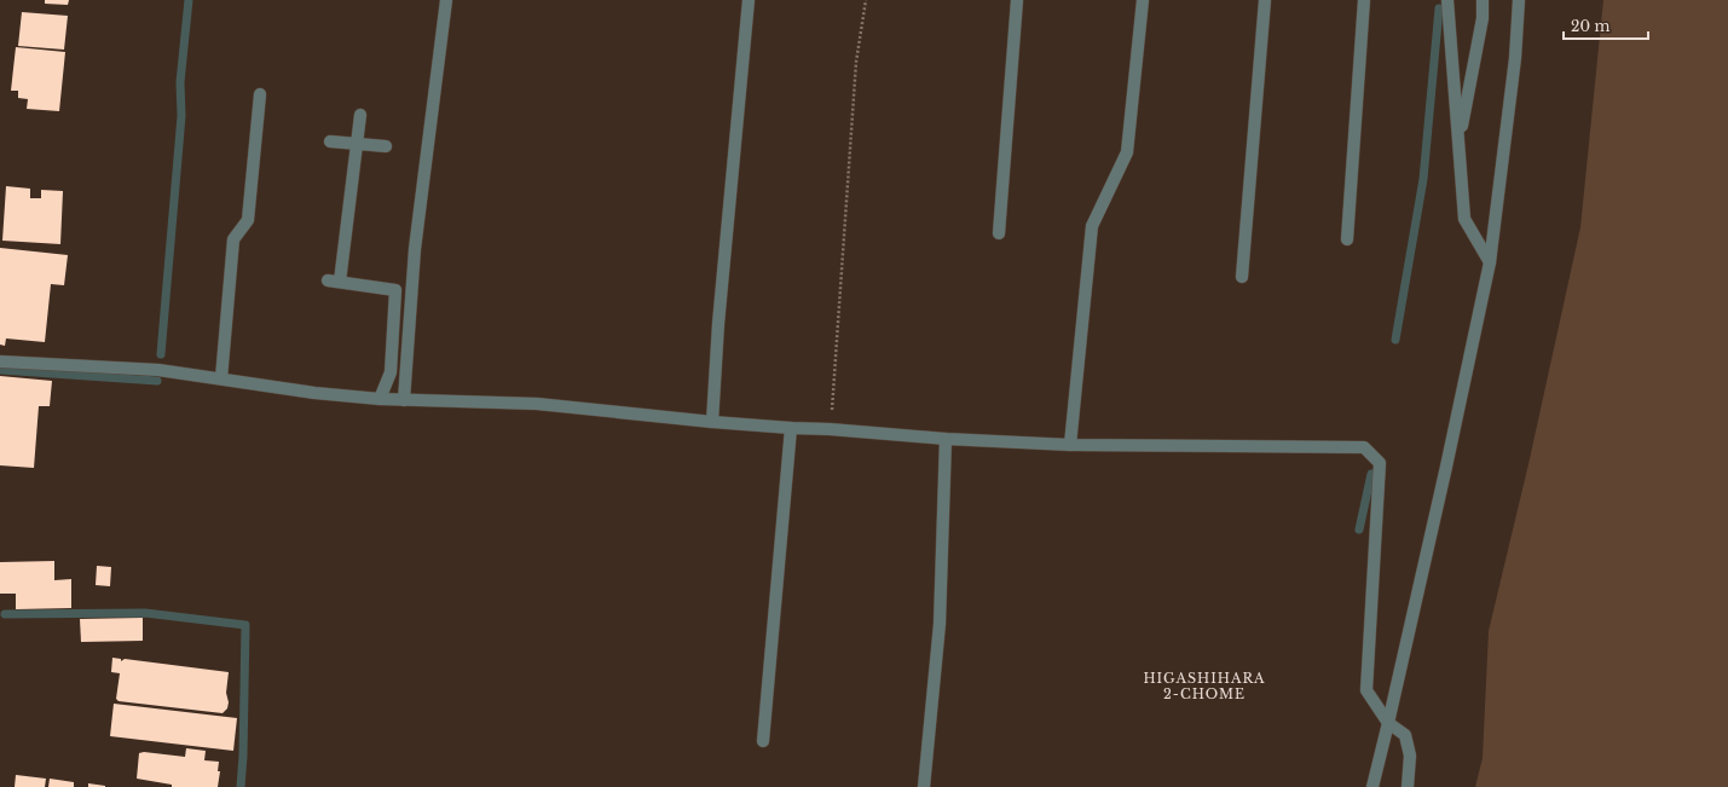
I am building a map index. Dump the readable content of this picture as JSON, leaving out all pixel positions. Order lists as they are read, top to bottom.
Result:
{
  "districts": ["HIGASHIHARA 2-CHOME"],
  "scale_bar": "20 m"
}
